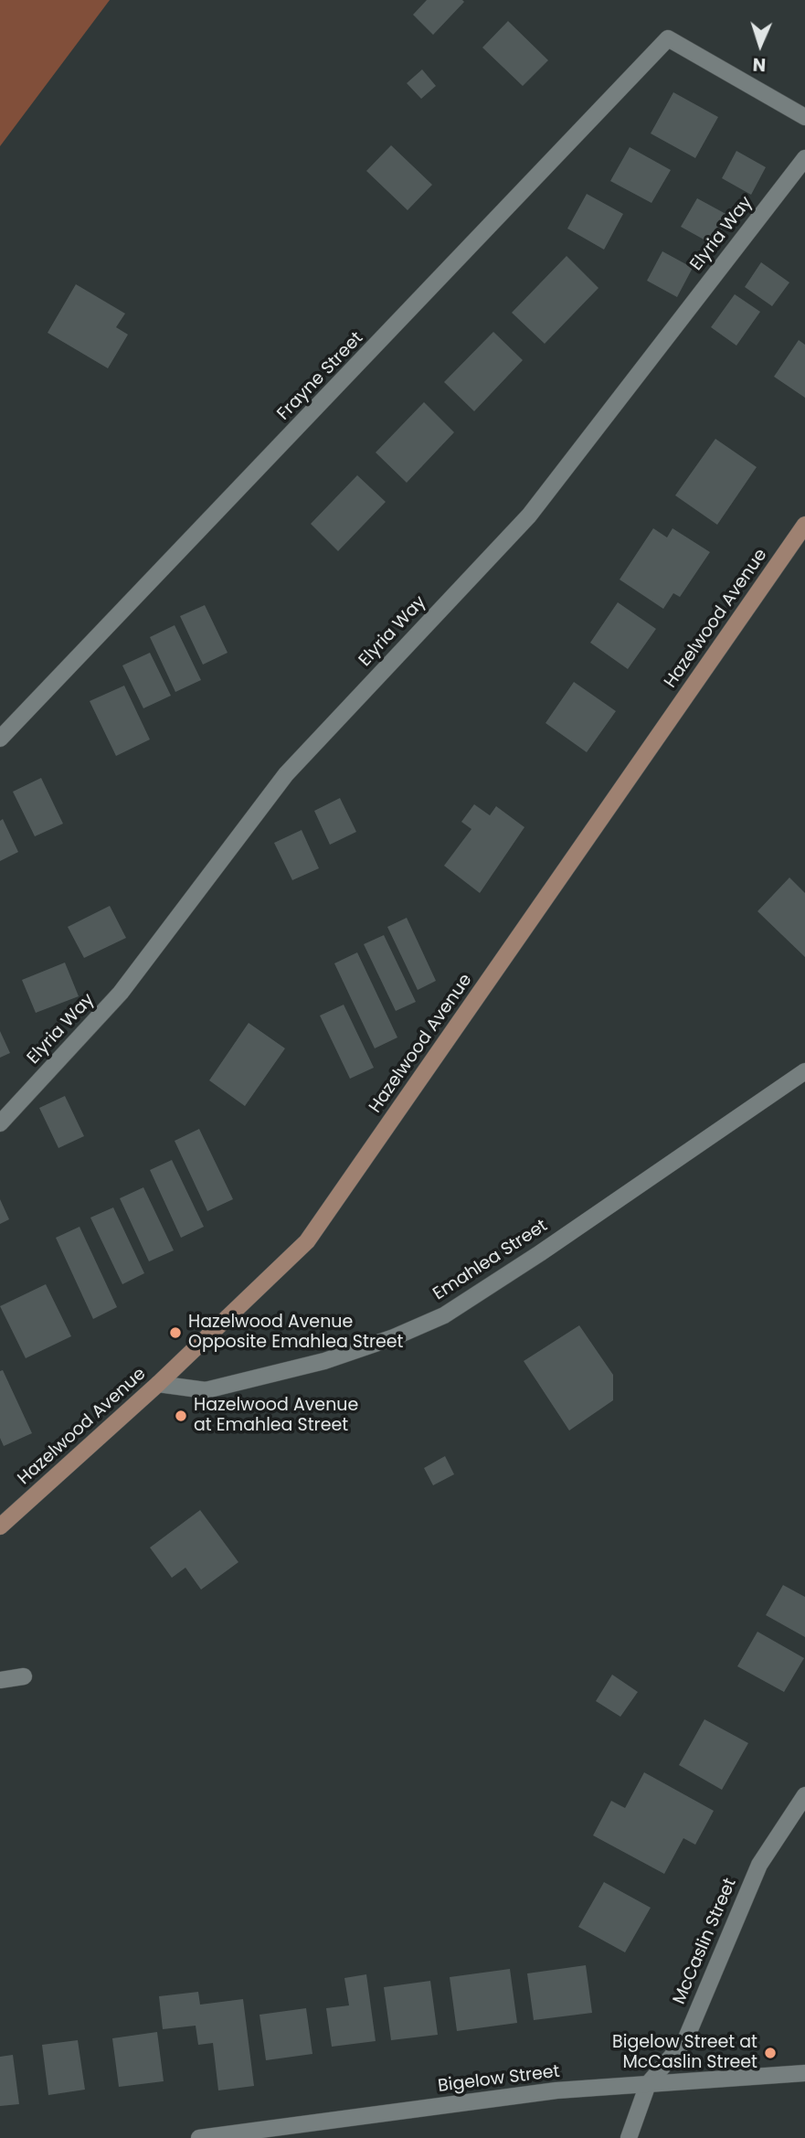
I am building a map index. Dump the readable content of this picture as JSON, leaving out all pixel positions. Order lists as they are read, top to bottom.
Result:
{
  "streets": {
    "main road": ["Hazelwood Avenue"],
    "street": [
      "Elyria Way",
      "Frayne Street",
      "Emahlea Street",
      "McCaslin Street",
      "Bigelow Street"
    ]
  },
  "crossings": [
    ["Hazelwood Avenue", "Emahlea Street"],
    ["McCaslin Street", "Bigelow Street"]
  ],
  "places": ["Hazelwood Avenue Opposite Emahlea Street", "Hazelwood Avenue at Emahlea Street", "Bigelow Street at McCaslin Street"],
  "north": "bottom"
}
